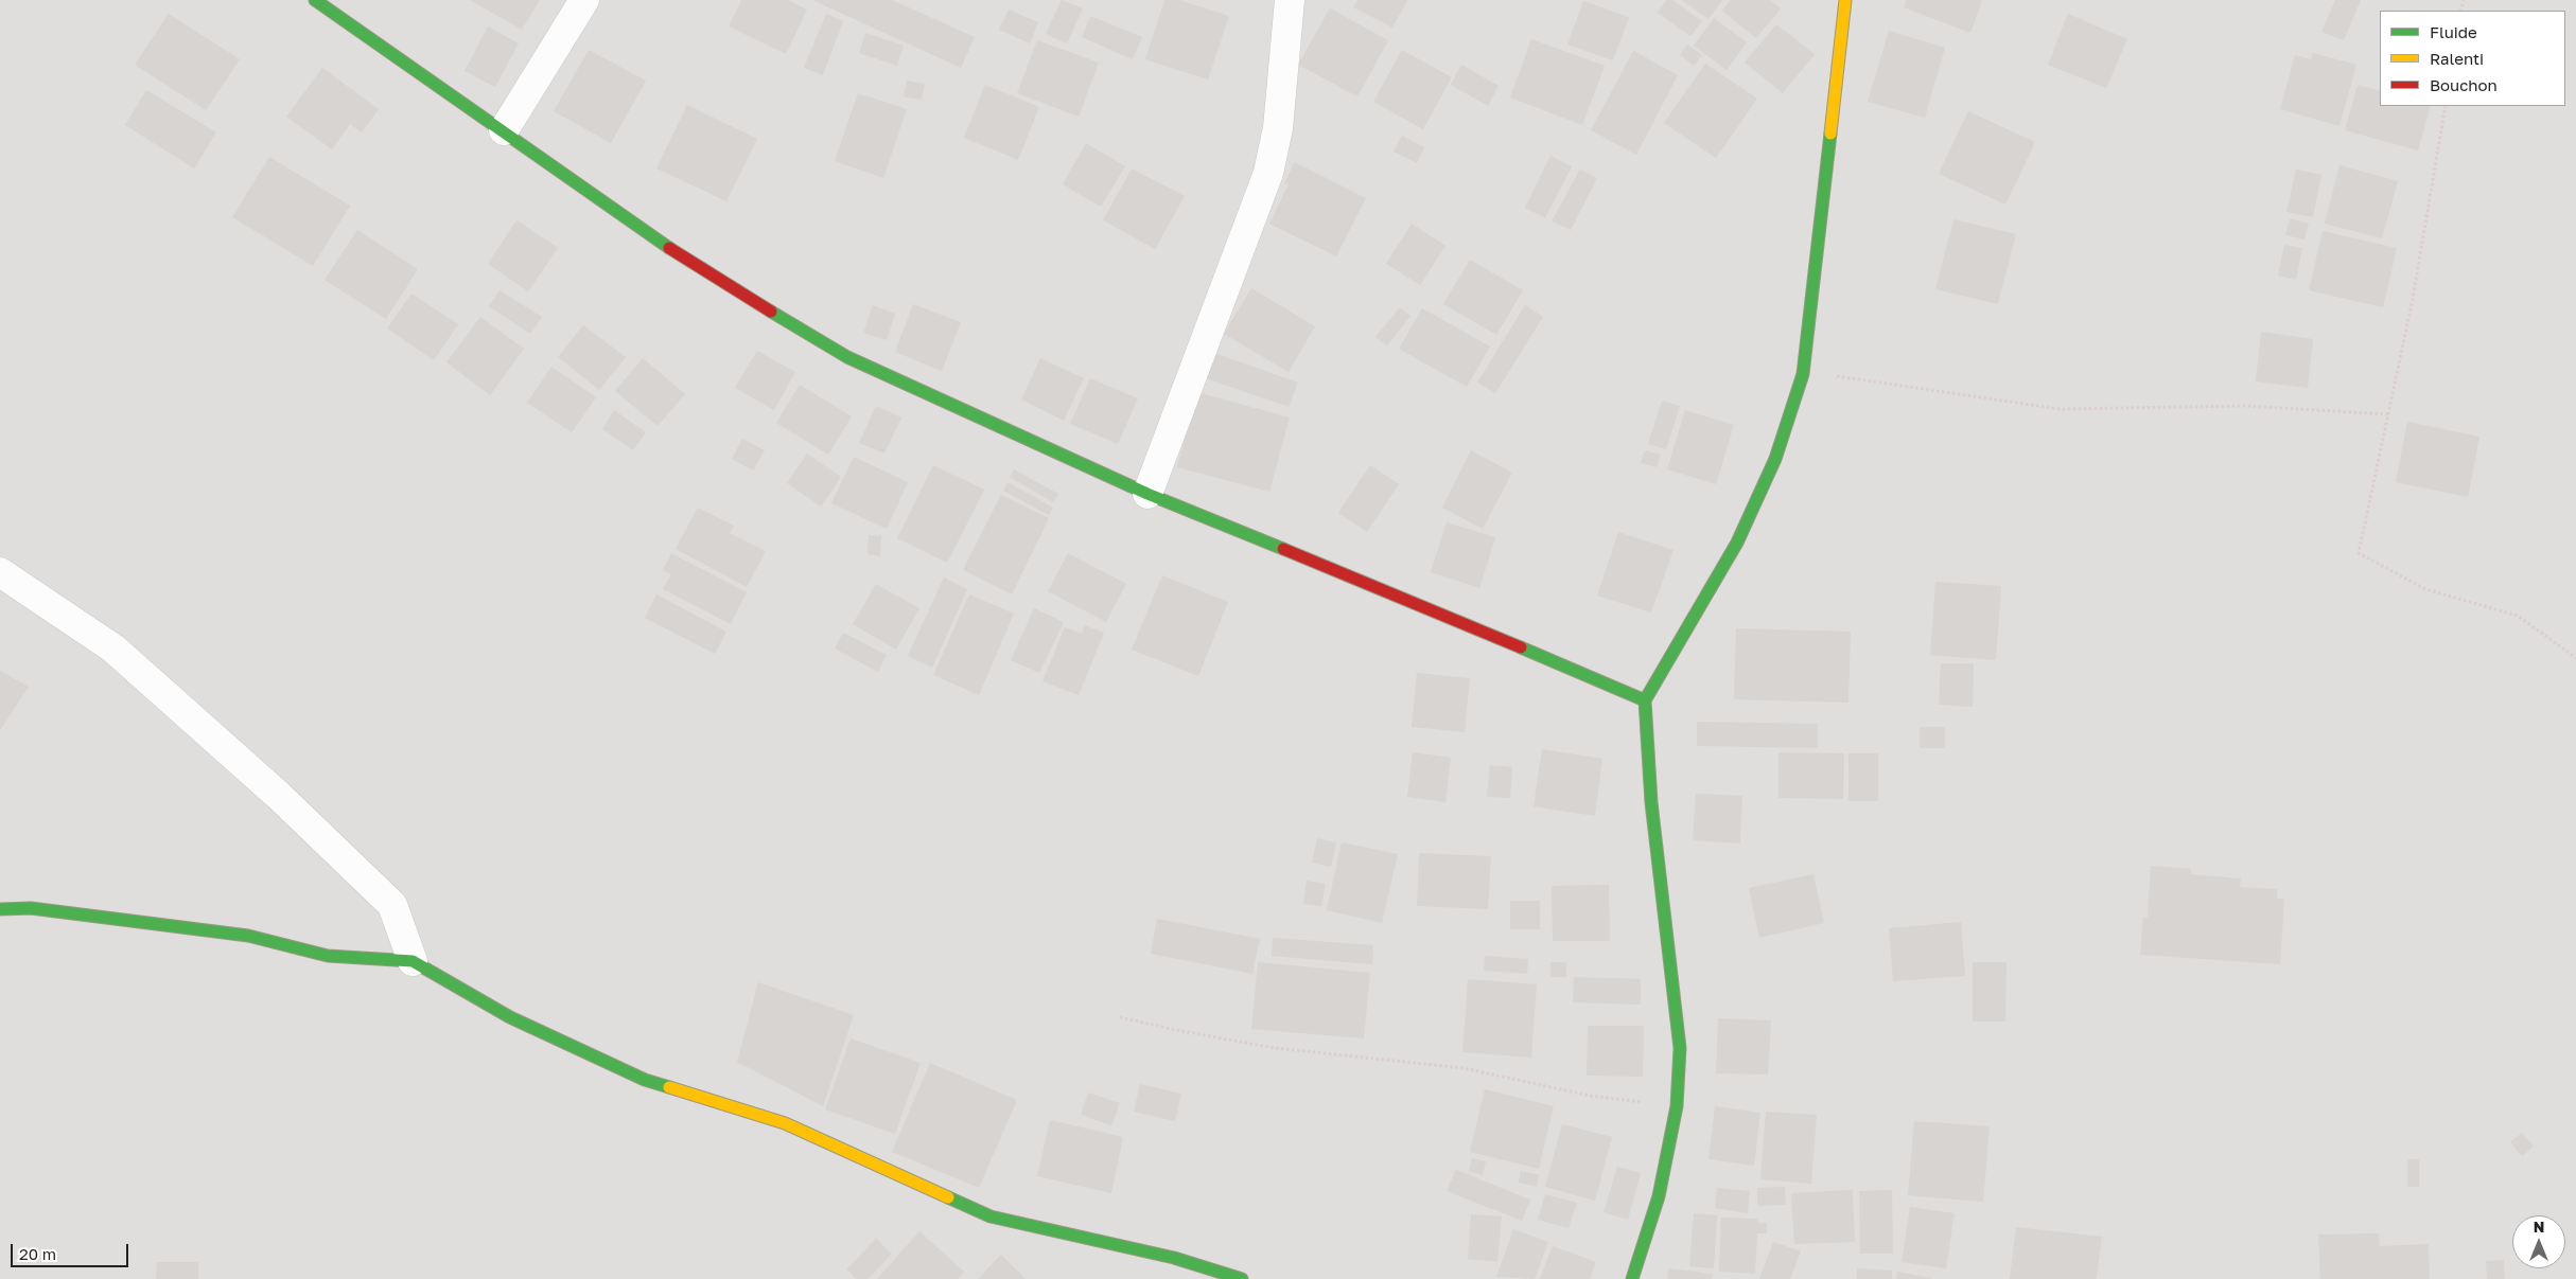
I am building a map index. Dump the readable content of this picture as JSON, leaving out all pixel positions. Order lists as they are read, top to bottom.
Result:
{
  "legend": ["Fluide", "Ralenti", "Bouchon"],
  "scale_bar": "20 m",
  "north": "top"
}
